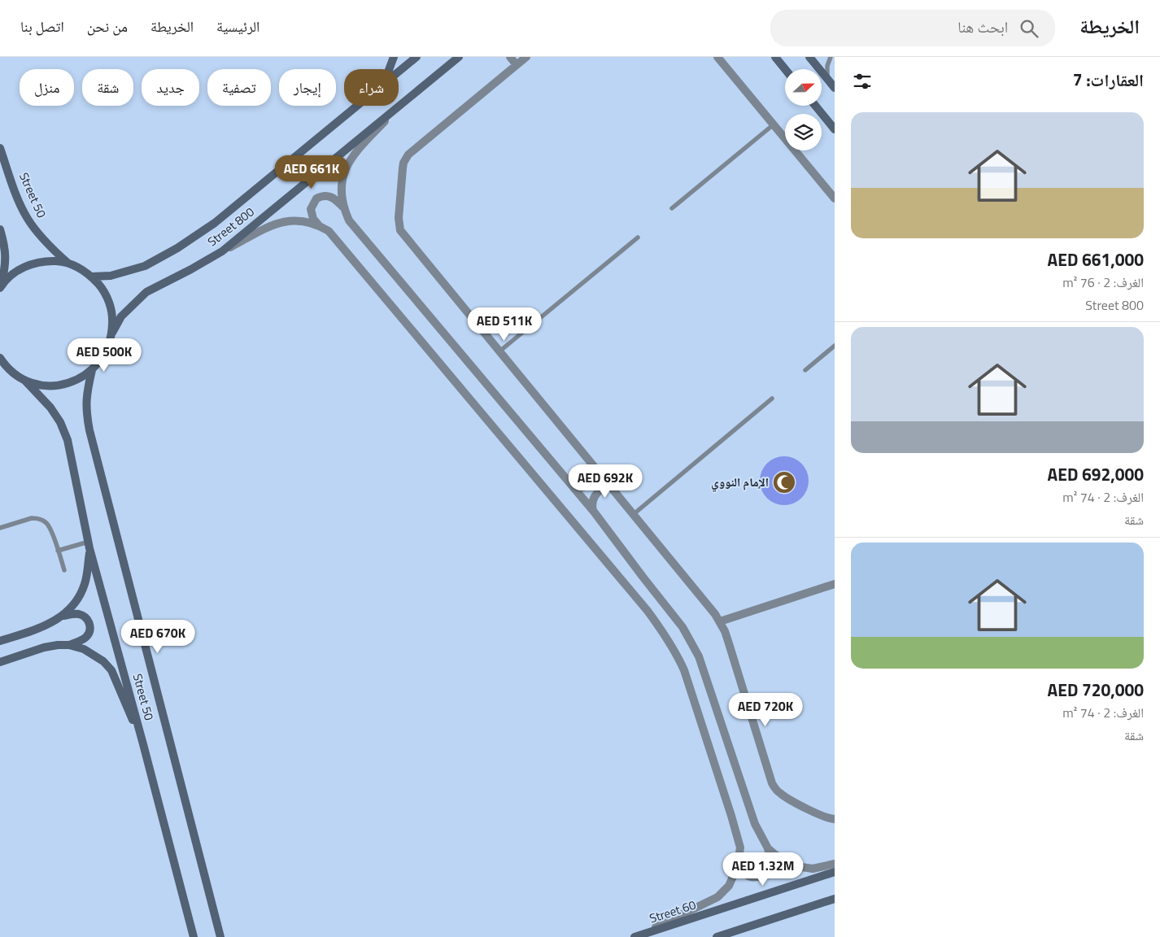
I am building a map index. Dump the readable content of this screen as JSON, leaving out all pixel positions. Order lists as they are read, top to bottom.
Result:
{
  "streets": {
    "main road": ["Street 50", "Street 800", "Street 60"]
  },
  "places": {
    "mosque": ["الإمام النووي"]
  },
  "north": "right",
  "page": {
    "header": "الخريطة",
    "search": "ابحث هنا",
    "nav": [
      "الرئيسية",
      "الخريطة",
      "من نحن",
      "اتصل بنا"
    ],
    "heading": "العقارات: 7",
    "chip": [
      "شراء",
      "إيجار",
      "تصفية",
      "جديد",
      "شقة",
      "منزل"
    ],
    "list": [
      {
        "name": "AED 661,000",
        "note": "الغرف: 2 · 76 m² · Street 800"
      },
      {
        "name": "AED 692,000",
        "note": "الغرف: 2 · 74 m² · شقة"
      },
      {
        "name": "AED 720,000",
        "note": "الغرف: 2 · 74 m² · شقة"
      }
    ],
    "price": [
      "AED 661K",
      "AED 511K",
      "AED 500K",
      "AED 692K",
      "AED 670K",
      "AED 720K",
      "AED 1.32M"
    ]
  }
}
